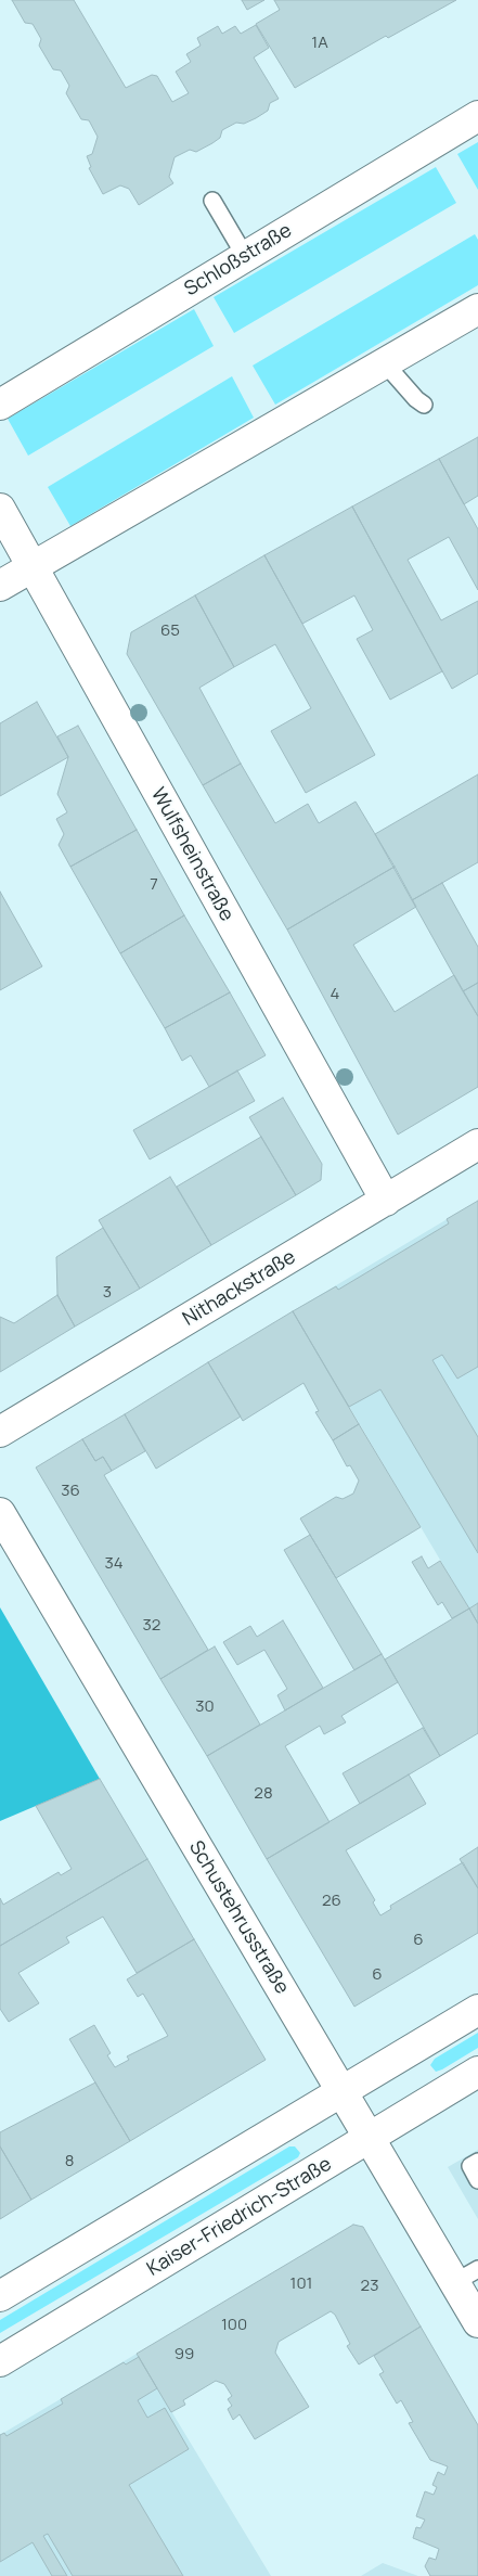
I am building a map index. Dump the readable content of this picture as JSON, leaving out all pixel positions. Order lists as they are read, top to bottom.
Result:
{
  "streets": {
    "street": [
      "Schloßstraße",
      "Wulfsheinstraße",
      "Nithackstraße",
      "Schustehrusstraße",
      "Kaiser-Friedrich-Straße"
    ]
  },
  "crossings": [
    ["Wulfsheinstraße", "Nithackstraße"],
    ["Schustehrusstraße", "Kaiser-Friedrich-Straße"]
  ],
  "house_numbers": [
    "1A",
    "65",
    "7",
    "4",
    "3",
    "36",
    "34",
    "32",
    "30",
    "28",
    "26",
    "6",
    "6",
    "8",
    "101",
    "23",
    "100",
    "99"
  ]
}
